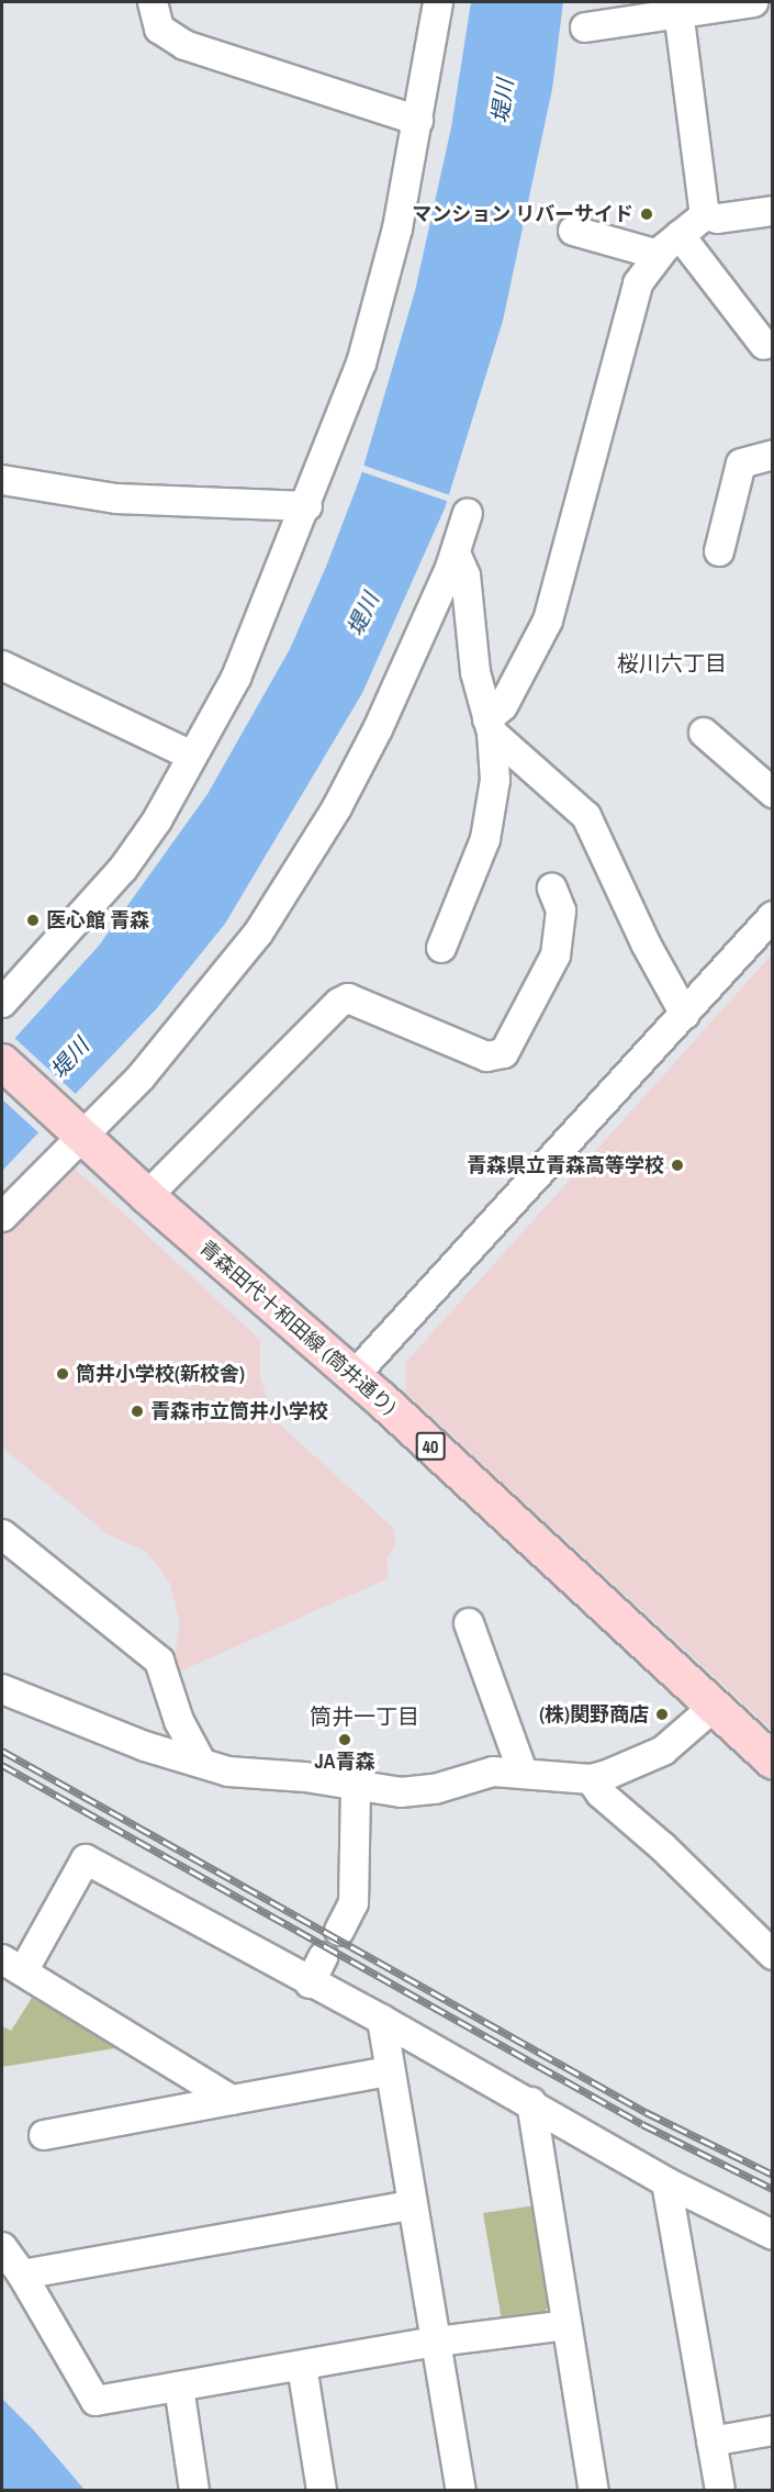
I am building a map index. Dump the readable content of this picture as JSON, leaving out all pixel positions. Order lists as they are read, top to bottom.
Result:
{
  "streets": {
    "main road": ["青森田代十和田線 (筒井通り)", "40"]
  },
  "districts": ["桜川六丁目", "筒井一丁目"],
  "water": ["堤川"],
  "places": [
    "マンション リバーサイド",
    "医心館 青森",
    "青森県立青森高等学校",
    "筒井小学校(新校舎)",
    "青森市立筒井小学校",
    "(株)関野商店",
    "JA青森"
  ]
}
